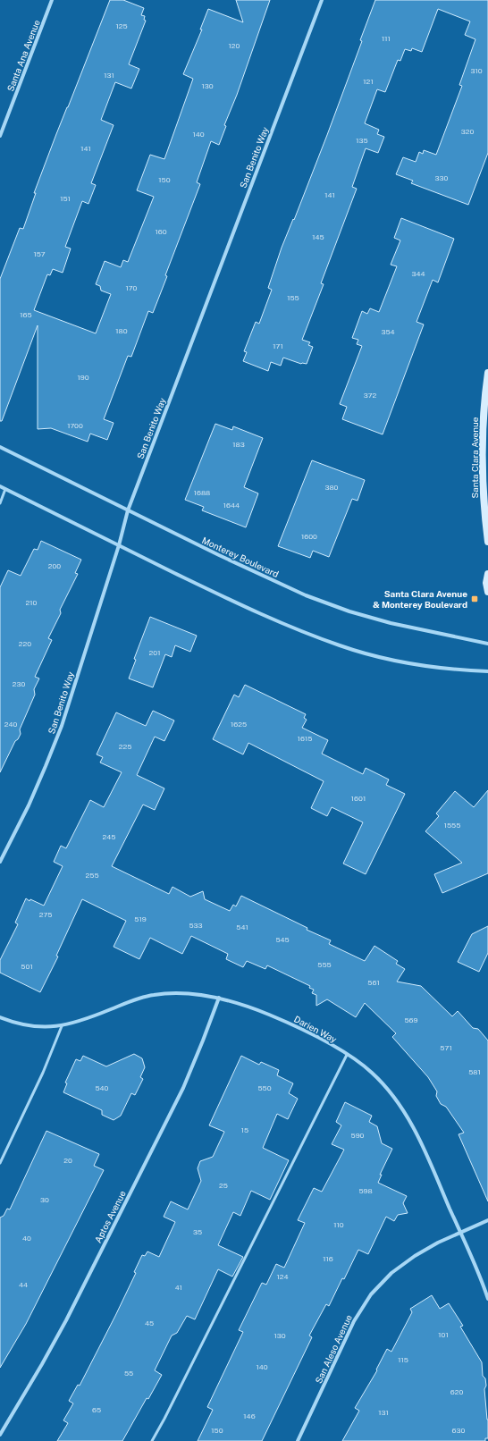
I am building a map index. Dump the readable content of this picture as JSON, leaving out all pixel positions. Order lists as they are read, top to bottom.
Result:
{
  "streets": {
    "main road": ["Santa Clara Avenue"],
    "street": [
      "Santa Ana Avenue",
      "San Benito Way",
      "Monterey Boulevard",
      "Darien Way",
      "Aptos Avenue",
      "San Aleso Avenue"
    ]
  },
  "crossings": [
    ["San Benito Way", "Monterey Boulevard"],
    ["Darien Way", "Aptos Avenue"],
    ["Darien Way", "San Aleso Avenue"]
  ],
  "places": {
    "transit": ["Santa Clara Avenue & Monterey Boulevard"]
  },
  "house_numbers": [
    "125",
    "111",
    "120",
    "310",
    "131",
    "121",
    "130",
    "320",
    "140",
    "135",
    "141",
    "330",
    "150",
    "141",
    "151",
    "160",
    "145",
    "157",
    "344",
    "170",
    "155",
    "165",
    "180",
    "354",
    "171",
    "190",
    "372",
    "1700",
    "183",
    "380",
    "1688",
    "1644",
    "1600",
    "200",
    "210",
    "220",
    "201",
    "230",
    "240",
    "1625",
    "1615",
    "225",
    "1601",
    "1555",
    "245",
    "255",
    "275",
    "519",
    "533",
    "541",
    "545",
    "555",
    "501",
    "561",
    "569",
    "571",
    "581",
    "540",
    "550",
    "15",
    "590",
    "20",
    "25",
    "598",
    "30",
    "110",
    "35",
    "40",
    "116",
    "124",
    "44",
    "41",
    "45",
    "101",
    "130",
    "115",
    "140",
    "55",
    "620",
    "65",
    "131",
    "146",
    "150",
    "630"
  ]
}
